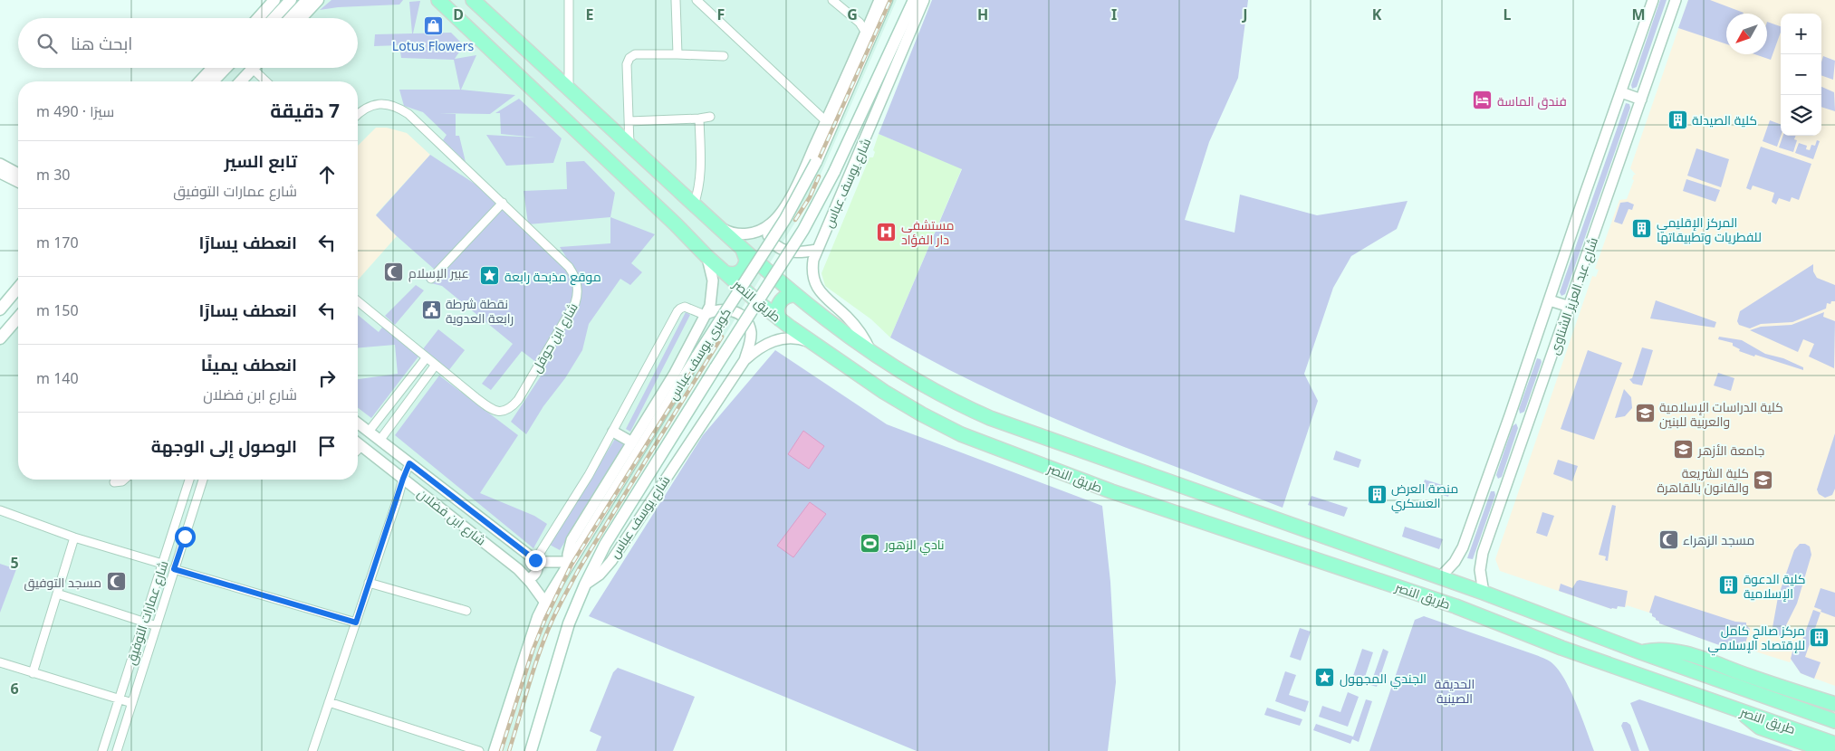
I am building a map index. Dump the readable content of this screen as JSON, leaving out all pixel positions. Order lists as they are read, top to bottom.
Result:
{
  "streets": {
    "highway": ["طريق النصر"],
    "main road": ["شارع يوسف عباس", "كوبرى يوسف عباس"],
    "street": [
      "شارع عبد العزيز الشناوى",
      "شارع ابن حوقل",
      "شارع ابن فضلان",
      "شارع عمارات التوفيق"
    ]
  },
  "crossings": [
    ["شارع يوسف عباس", "طريق النصر"],
    ["شارع يوسف عباس", "كوبرى يوسف عباس"],
    ["شارع عبد العزيز الشناوى", "طريق النصر"],
    ["كوبرى يوسف عباس", "شارع ابن فضلان"]
  ],
  "parks": ["الحديقة الصينية"],
  "places": {
    "shop": ["Lotus Flowers"],
    "hotel": ["فندق الماسة"],
    "building": [
      "كلية الصيدلة",
      "المركز الإقليمي للفطريات وتطبيقاتها",
      "منصة العرض العسكري",
      "كلية الدعوة الإسلامية",
      "مركز صالح كامل للإقتصاد الإسلامي"
    ],
    "hospital": ["مستشفى دار الفؤاد"],
    "mosque": ["عبير الإسلام", "مسجد الزهراء", "مسجد التوفيق"],
    "place": ["موقع مذبحة رابعة", "الجندي المجهول"],
    "public building": ["نقطة شرطة رابعة العدوية"],
    "school or university": ["كلية الدراسات الإسلامية والعربية للبنين", "جامعة الأزهر", "كلية الشريعة والقانون بالقاهرة"],
    "sports": ["نادي الزهور"]
  },
  "north": "bottom left",
  "page": {
    "map_buttons": ["+", "−"],
    "search": "ابحث هنا",
    "heading": ["7 دقيقة", "سيرًا · 490 m"],
    "list": [
      ["تابع السير", "شارع عمارات التوفيق", "30 m"],
      ["انعطف يسارًا", "170 m"],
      ["انعطف يسارًا", "150 m"],
      ["انعطف يمينًا", "شارع ابن فضلان", "140 m"],
      "الوصول إلى الوجهة"
    ]
  },
  "grid": {
    "columns": [
      "D",
      "E",
      "F",
      "G",
      "H",
      "I",
      "J",
      "K",
      "L",
      "M"
    ],
    "rows": ["5", "6"]
  }
}
